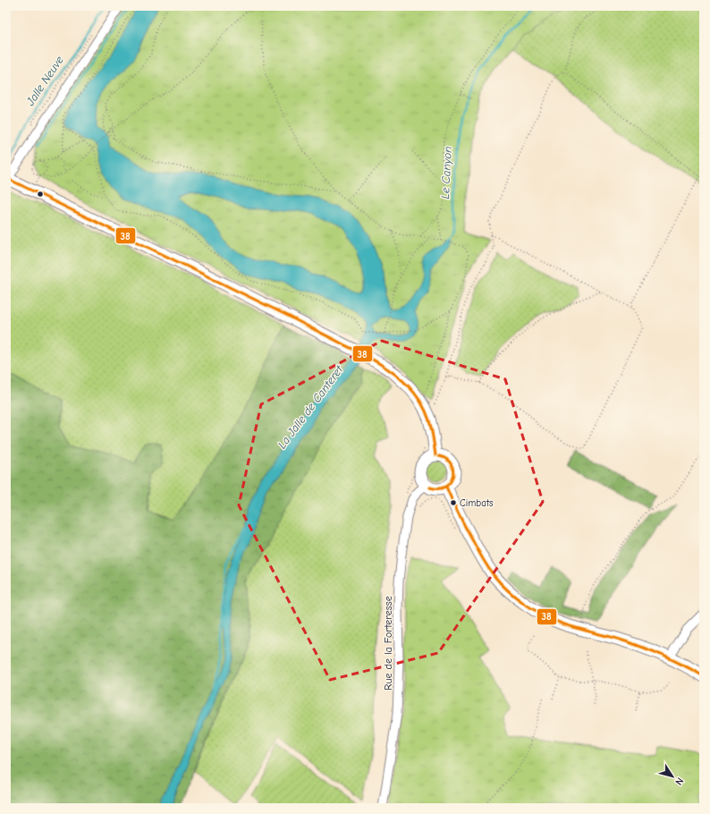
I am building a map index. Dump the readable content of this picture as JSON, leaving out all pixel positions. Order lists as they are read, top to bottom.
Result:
{
  "streets": {
    "street": ["Rue de la Forteresse"]
  },
  "water": ["Jalle Neuve", "Le Canyon", "La Jalle de Canteret"],
  "places": ["Cimbats"],
  "lines": ["transit line 38"],
  "north": "bottom right"
}
